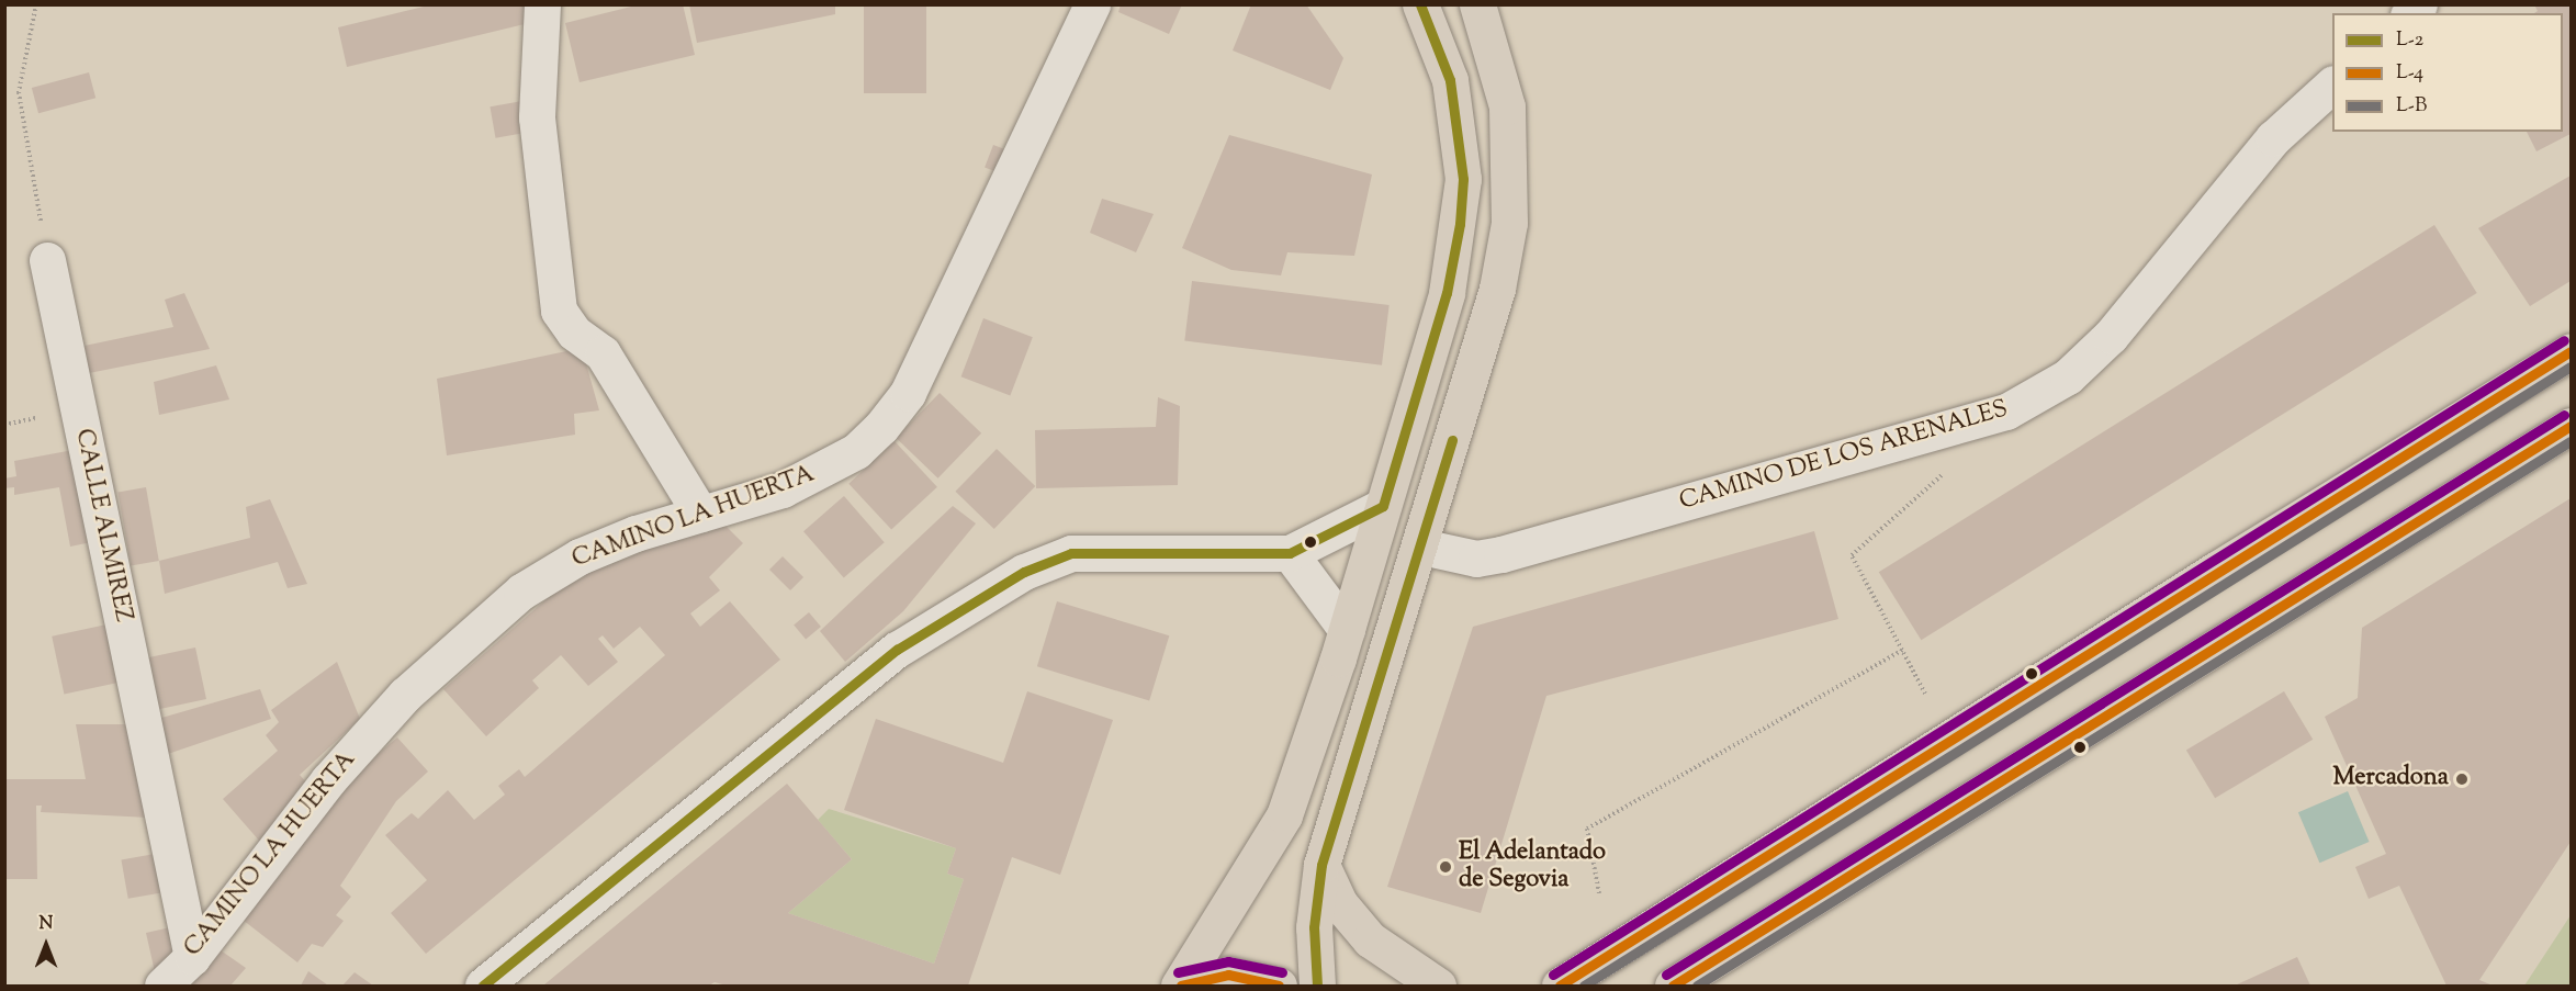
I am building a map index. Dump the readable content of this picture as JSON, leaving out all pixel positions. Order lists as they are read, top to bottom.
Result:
{
  "streets": {
    "street": ["CAMINO DE LOS ARENALES", "CAMINO LA HUERTA", "CALLE ALMIREZ"]
  },
  "crossings": [
    ["CAMINO LA HUERTA", "CALLE ALMIREZ"]
  ],
  "places": ["Mercadona", "El Adelantado de Segovia"],
  "lines": ["transit line L-2", "transit line L-4", "transit line L-B"],
  "legend": ["L-2", "L-4", "L-B"],
  "north": "top"
}
